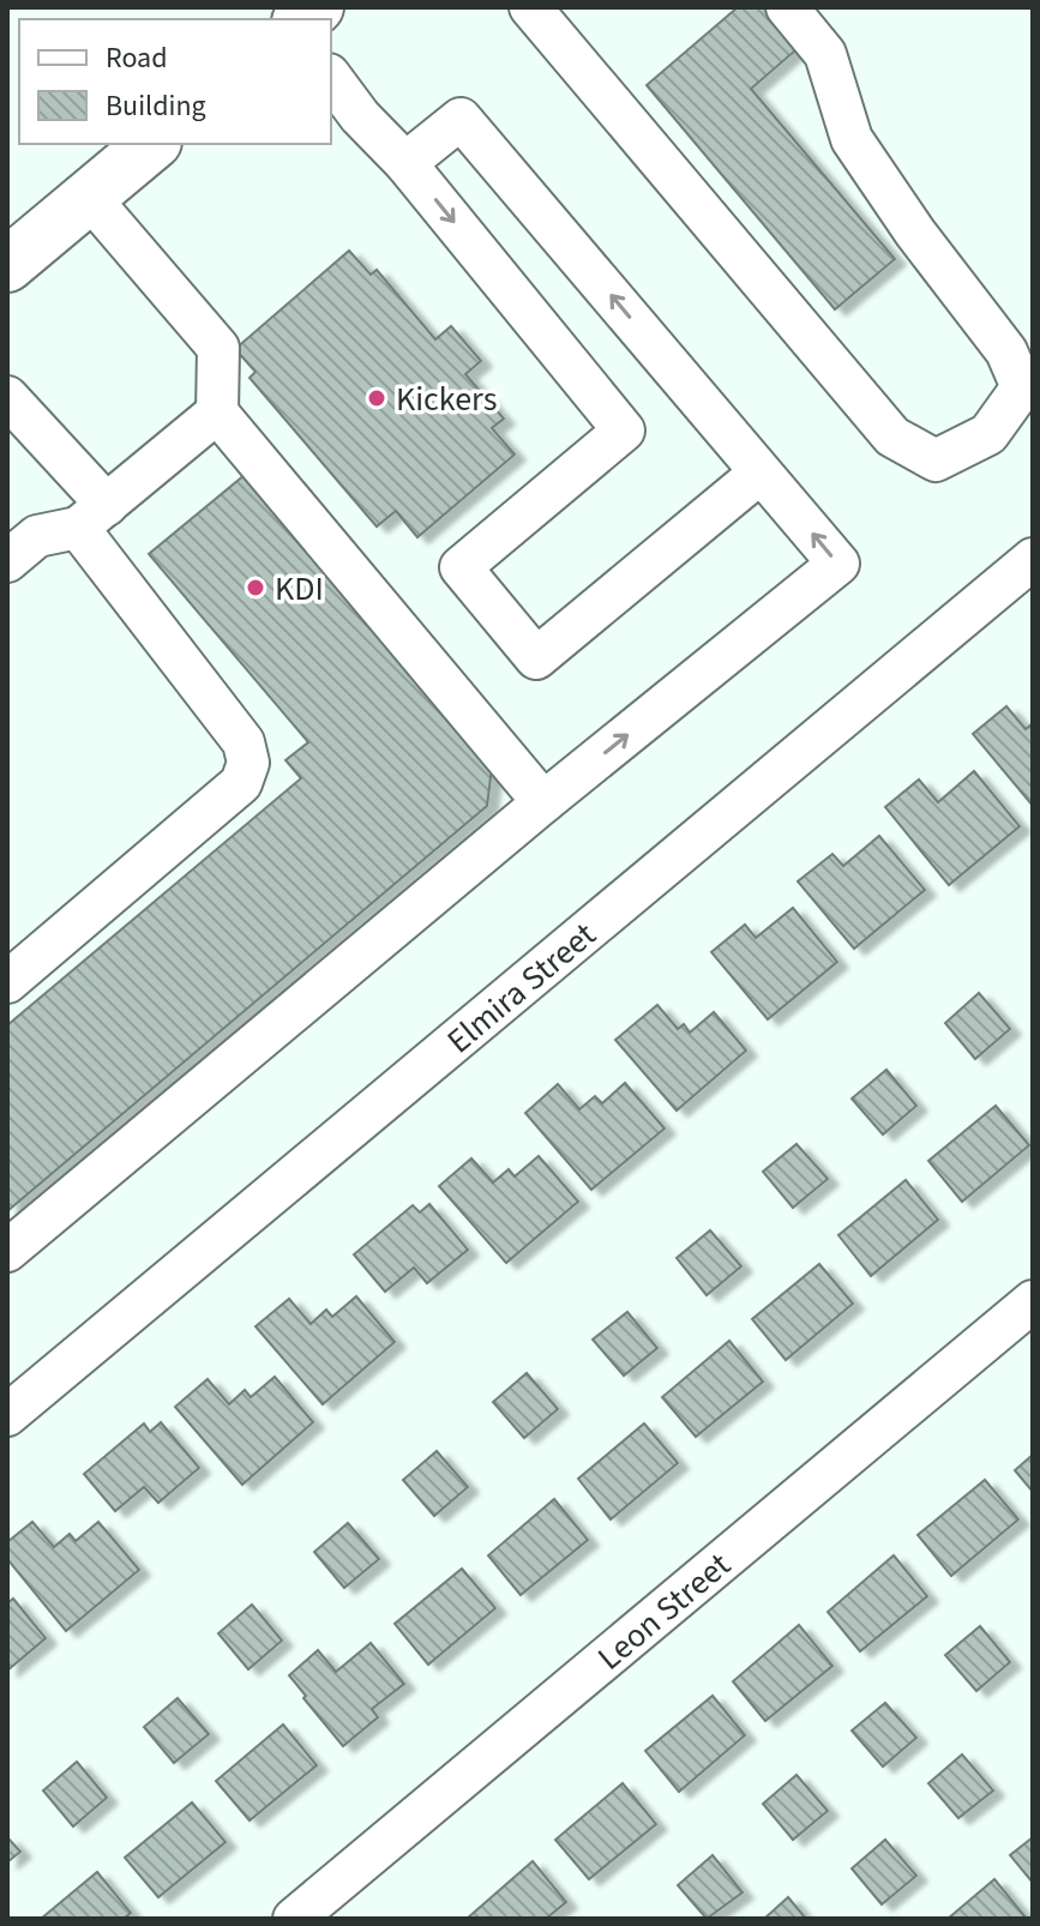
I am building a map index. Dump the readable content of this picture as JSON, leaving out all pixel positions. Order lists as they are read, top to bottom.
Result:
{
  "streets": {
    "street": ["Elmira Street", "Leon Street"]
  },
  "places": ["Kickers", "KDI"],
  "legend": ["Road", "Building"]
}
